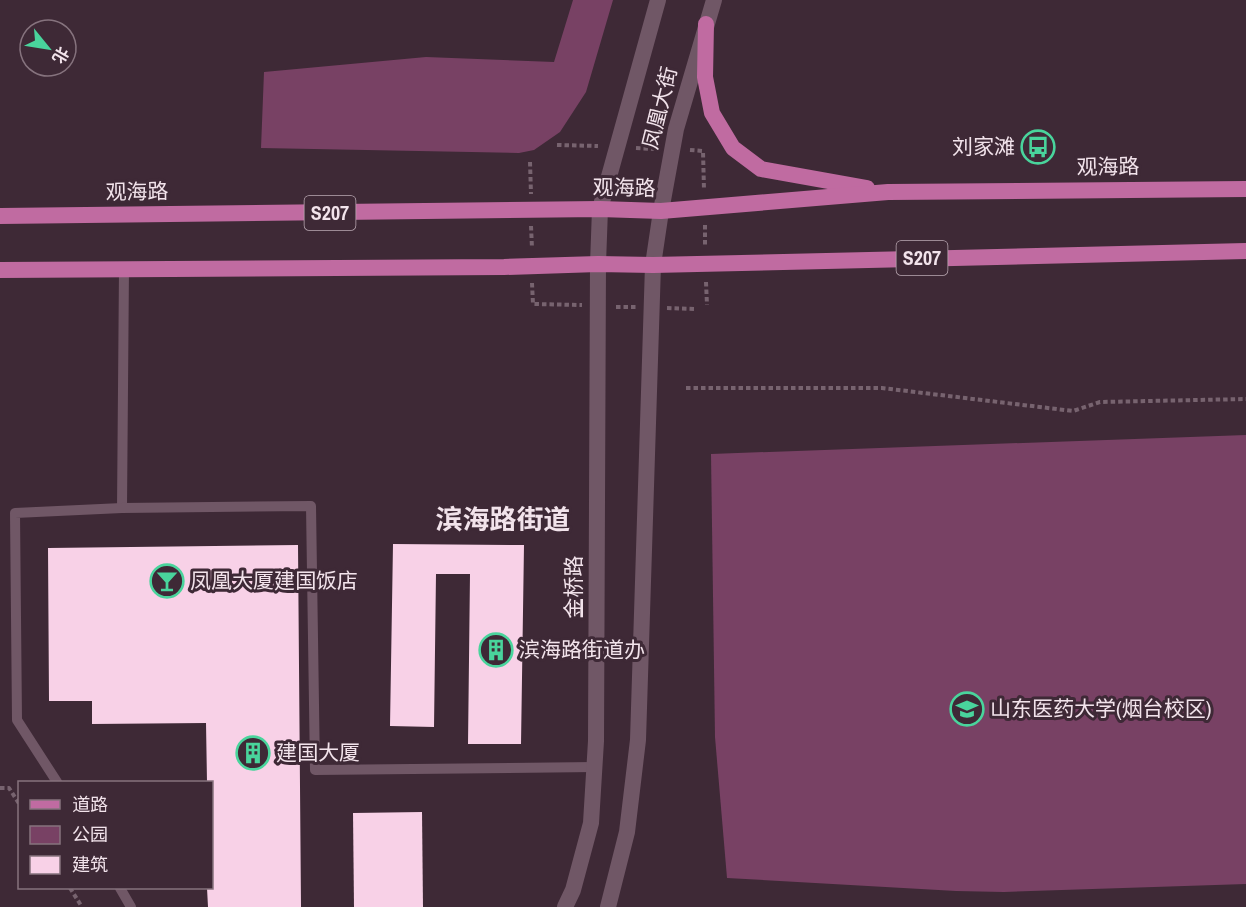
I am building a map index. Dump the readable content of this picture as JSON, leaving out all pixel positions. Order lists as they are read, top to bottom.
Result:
{
  "streets": {
    "main road": ["观海路", "S207"],
    "street": ["凤凰大街", "金桥路"]
  },
  "crossings": [
    ["凤凰大街", "观海路"],
    ["凤凰大街", "S207"],
    ["凤凰大街", "金桥路"],
    ["S207", "金桥路"]
  ],
  "districts": ["滨海路街道"],
  "places": {
    "bus stop": ["刘家滩"],
    "bar": ["凤凰大厦建国饭店"],
    "building": ["滨海路街道办", "建国大厦"],
    "school or university": ["山东医药大学(烟台校区)"]
  },
  "legend": ["道路", "公园", "建筑"],
  "north": "bottom right"
}
